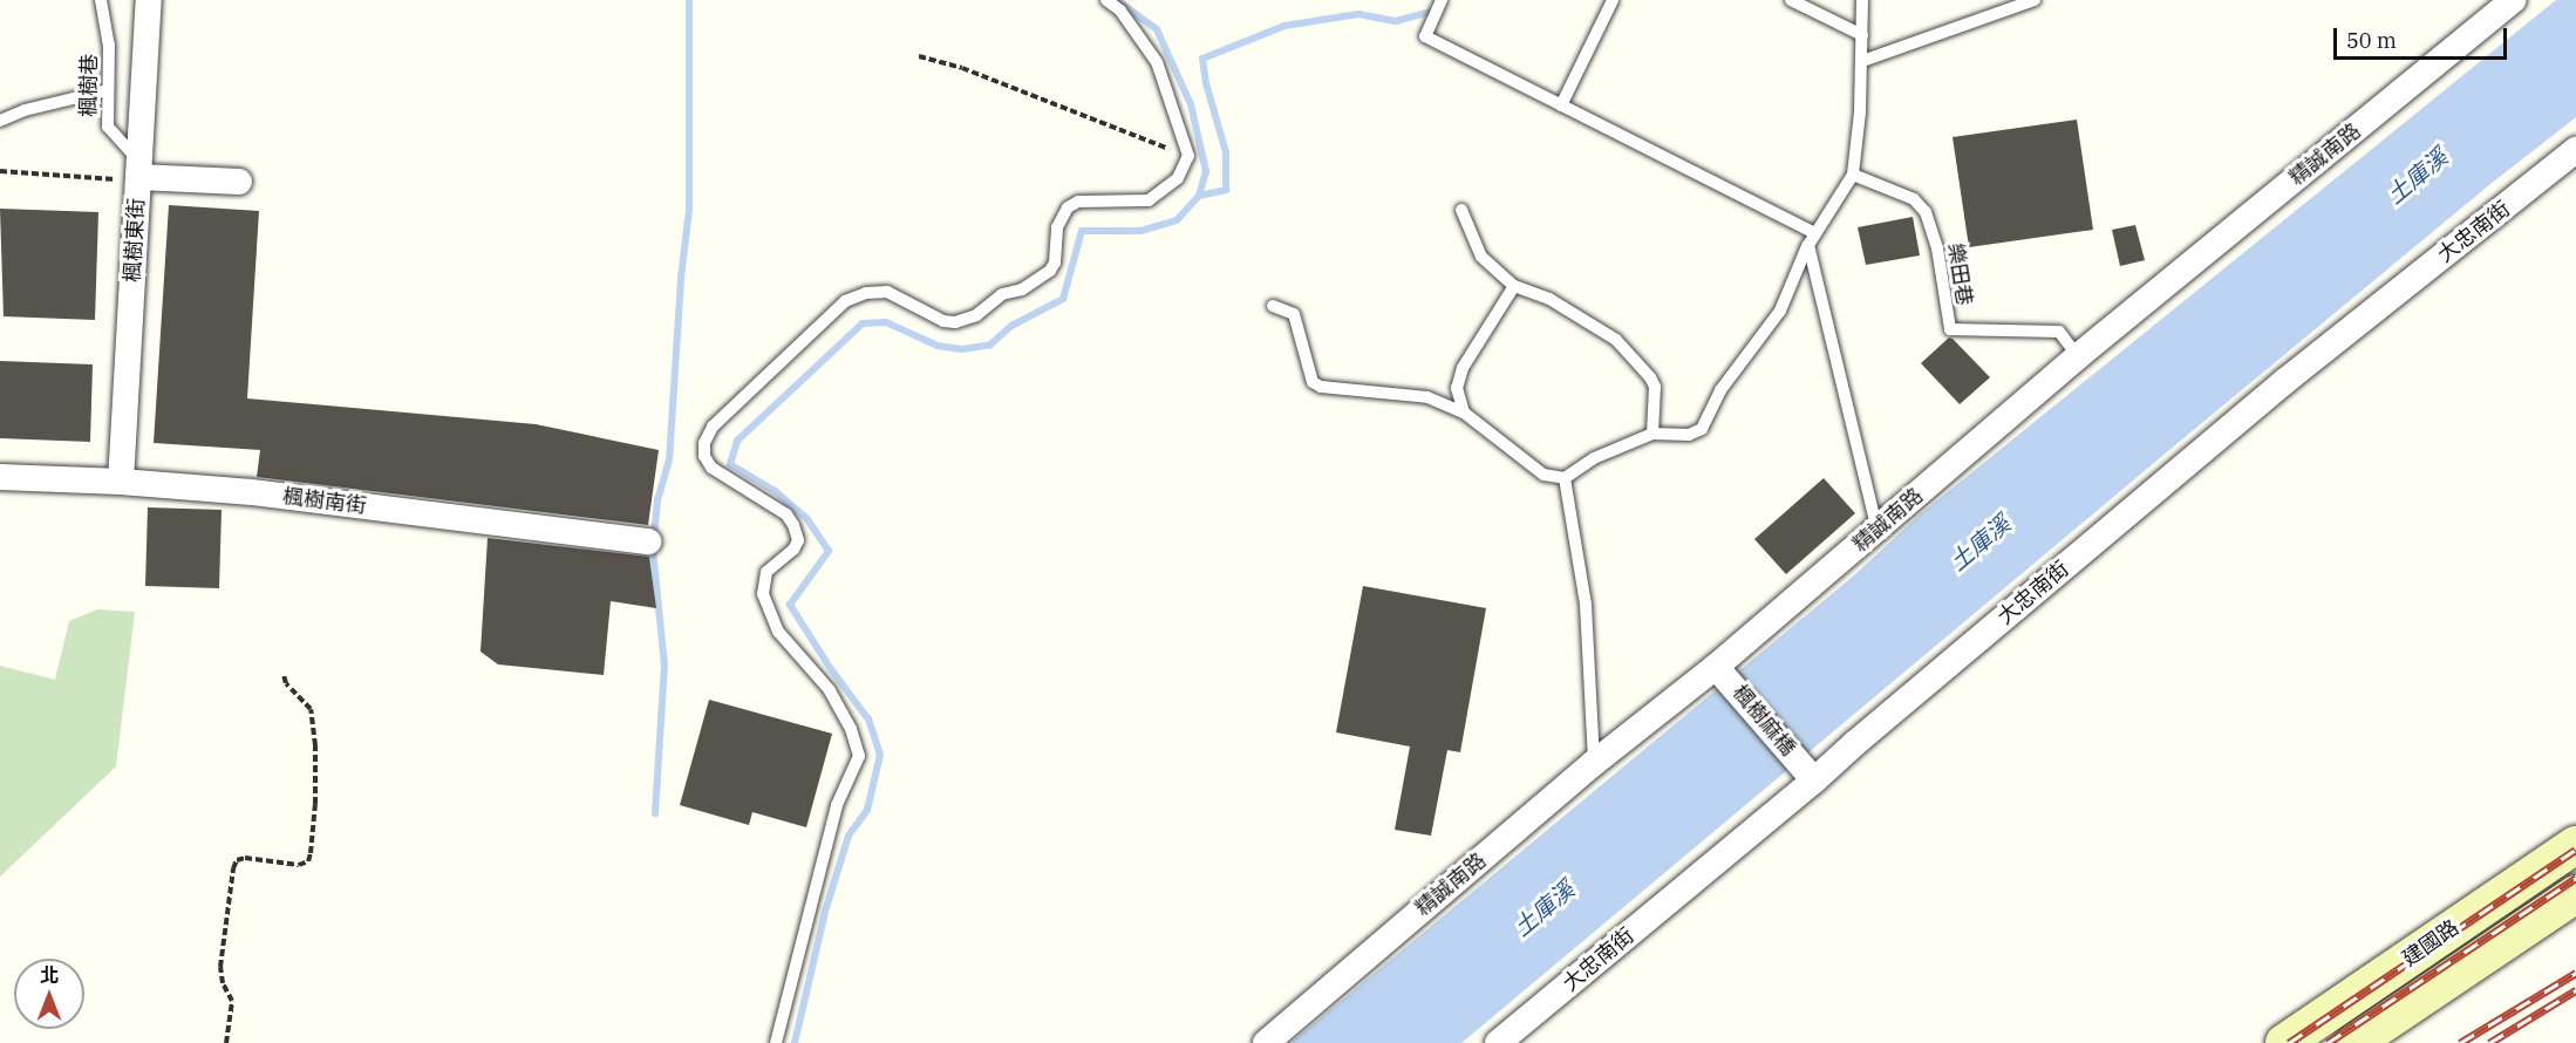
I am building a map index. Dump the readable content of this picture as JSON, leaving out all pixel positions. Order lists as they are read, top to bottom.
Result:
{
  "streets": {
    "main road": ["建國路"],
    "street": [
      "精誠南路",
      "大忠南街",
      "楓樹東街",
      "楓樹南街",
      "楓樹麻橋"
    ],
    "lane": ["楓樹巷", "樂田巷"]
  },
  "crossings": [
    ["楓樹巷", "楓樹東街"],
    ["精誠南路", "樂田巷"],
    ["精誠南路", "楓樹麻橋"],
    ["大忠南街", "楓樹麻橋"],
    ["楓樹東街", "楓樹南街"]
  ],
  "water": ["土庫溪"],
  "scale_bar": "50 m",
  "north": "top"
}
